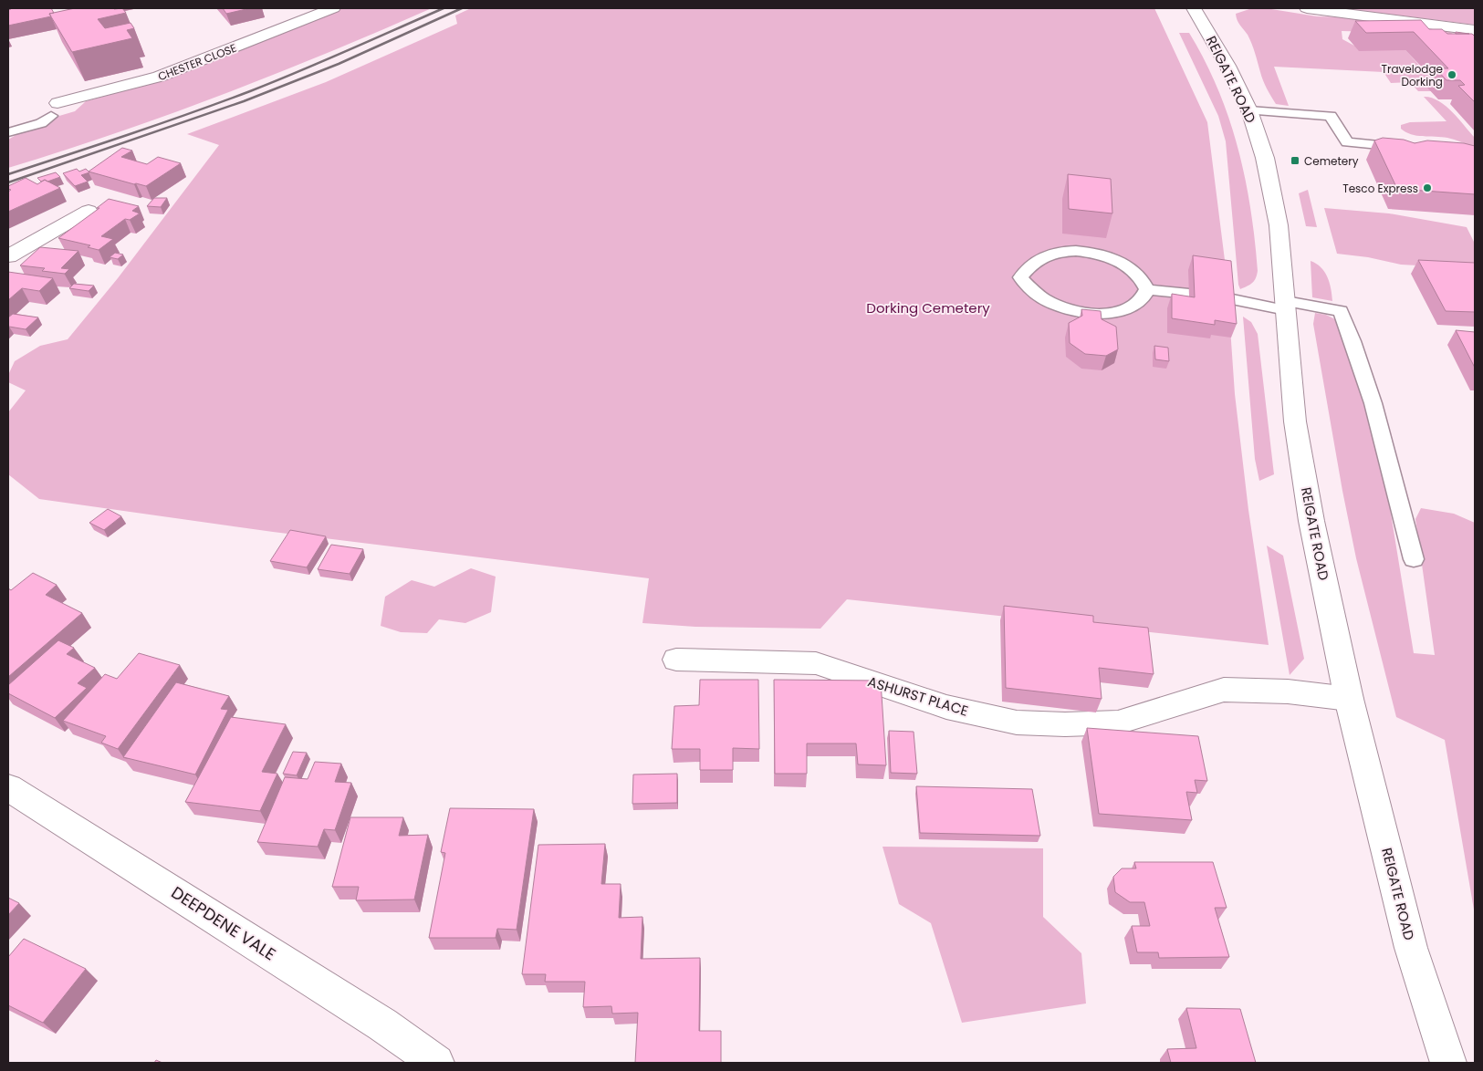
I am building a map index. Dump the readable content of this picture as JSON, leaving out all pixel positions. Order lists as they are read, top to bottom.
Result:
{
  "streets": {
    "street": [
      "CHESTER CLOSE",
      "REIGATE ROAD",
      "ASHURST PLACE",
      "DEEPDENE VALE"
    ]
  },
  "crossings": [
    ["REIGATE ROAD", "ASHURST PLACE"]
  ],
  "parks": ["Dorking Cemetery"],
  "places": {
    "other": ["Travelodge Dorking", "Tesco Express"],
    "transit": ["Cemetery"]
  }
}
